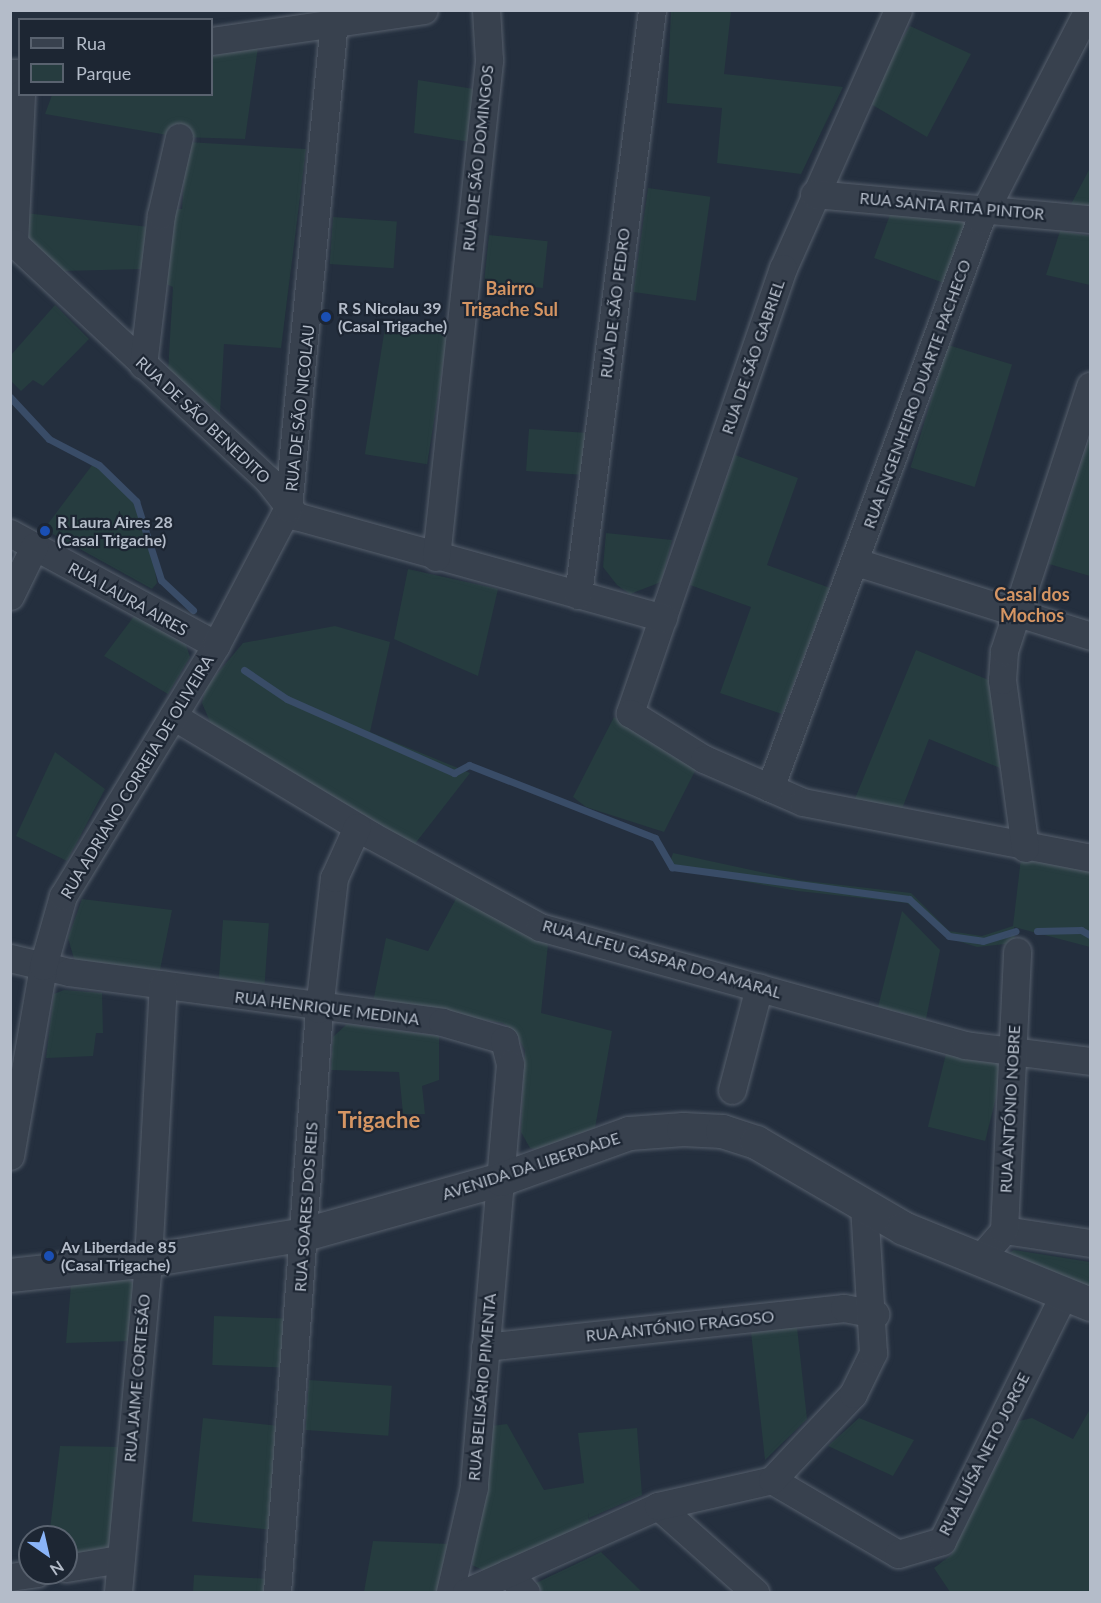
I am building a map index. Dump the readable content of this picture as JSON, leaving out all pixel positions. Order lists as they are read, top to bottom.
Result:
{
  "streets": {
    "street": [
      "RUA DE SÃO DOMINGOS",
      "RUA SANTA RITA PINTOR",
      "RUA DE SÃO PEDRO",
      "RUA DE SÃO GABRIEL",
      "RUA ENGENHEIRO DUARTE PACHECO",
      "RUA DE SÃO NICOLAU",
      "RUA DE SÃO BENEDITO",
      "RUA LAURA AIRES",
      "RUA ADRIANO CORREIA DE OLIVEIRA",
      "RUA ALFEU GASPAR DO AMARAL",
      "RUA HENRIQUE MEDINA",
      "RUA ANTÓNIO NOBRE",
      "AVENIDA DA LIBERDADE",
      "RUA SOARES DOS REIS",
      "RUA ANTÓNIO FRAGOSO",
      "RUA JAIME CORTESÃO",
      "RUA BELISÁRIO PIMENTA",
      "RUA LUÍSA NETO JORGE"
    ]
  },
  "crossings": [
    ["RUA DE SÃO DOMINGOS", "RUA DE SÃO BENEDITO"],
    ["RUA SANTA RITA PINTOR", "RUA DE SÃO GABRIEL"],
    ["RUA SANTA RITA PINTOR", "RUA ENGENHEIRO DUARTE PACHECO"],
    ["RUA DE SÃO PEDRO", "RUA DE SÃO BENEDITO"],
    ["RUA DE SÃO GABRIEL", "RUA ENGENHEIRO DUARTE PACHECO"],
    ["RUA DE SÃO GABRIEL", "RUA DE SÃO BENEDITO"],
    ["RUA DE SÃO NICOLAU", "RUA DE SÃO BENEDITO"],
    ["RUA DE SÃO NICOLAU", "RUA LAURA AIRES"],
    ["RUA DE SÃO NICOLAU", "RUA ADRIANO CORREIA DE OLIVEIRA"],
    ["RUA LAURA AIRES", "RUA ADRIANO CORREIA DE OLIVEIRA"],
    ["RUA ADRIANO CORREIA DE OLIVEIRA", "RUA ALFEU GASPAR DO AMARAL"],
    ["RUA ADRIANO CORREIA DE OLIVEIRA", "RUA HENRIQUE MEDINA"],
    ["RUA ALFEU GASPAR DO AMARAL", "RUA ANTÓNIO NOBRE"],
    ["RUA ALFEU GASPAR DO AMARAL", "RUA SOARES DOS REIS"],
    ["RUA HENRIQUE MEDINA", "AVENIDA DA LIBERDADE"],
    ["RUA HENRIQUE MEDINA", "RUA SOARES DOS REIS"],
    ["RUA HENRIQUE MEDINA", "RUA JAIME CORTESÃO"],
    ["RUA HENRIQUE MEDINA", "RUA BELISÁRIO PIMENTA"],
    ["AVENIDA DA LIBERDADE", "RUA SOARES DOS REIS"],
    ["AVENIDA DA LIBERDADE", "RUA JAIME CORTESÃO"],
    ["AVENIDA DA LIBERDADE", "RUA BELISÁRIO PIMENTA"],
    ["AVENIDA DA LIBERDADE", "RUA LUÍSA NETO JORGE"],
    ["RUA ANTÓNIO FRAGOSO", "RUA BELISÁRIO PIMENTA"]
  ],
  "districts": ["Bairro Trigache Sul", "Casal dos Mochos", "Trigache"],
  "places": ["R S Nicolau 39 (Casal Trigache)", "R Laura Aires 28 (Casal Trigache)", "Av Liberdade 85 (Casal Trigache)"],
  "legend": ["Rua", "Parque"],
  "north": "bottom right"
}
